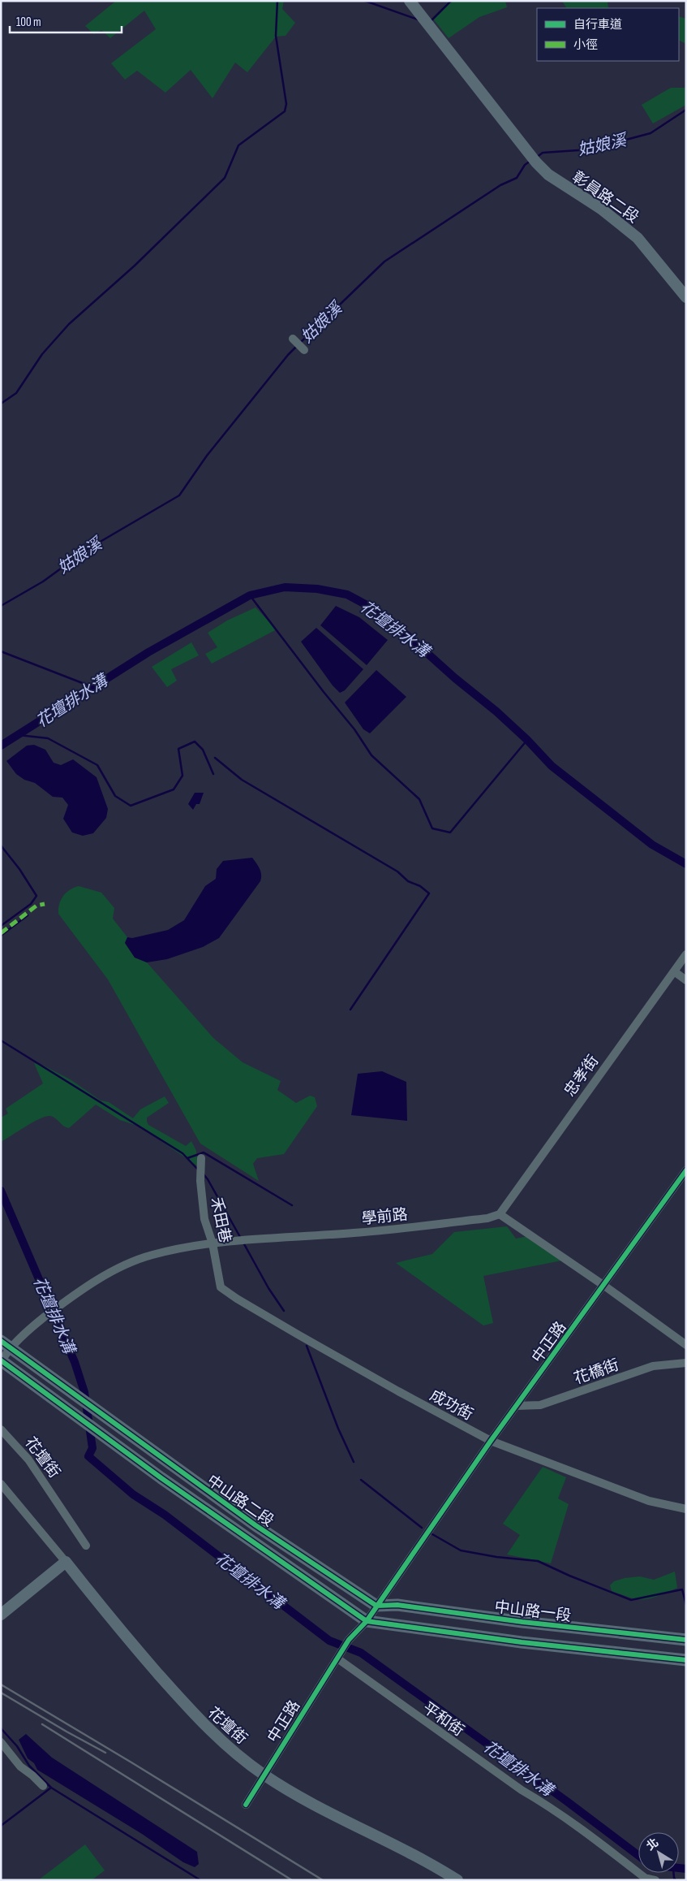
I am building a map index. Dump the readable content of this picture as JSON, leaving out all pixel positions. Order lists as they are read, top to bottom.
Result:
{
  "streets": {
    "main road": ["中山路二段", "中山路一段"],
    "street": [
      "彰員路二段",
      "忠孝街",
      "學前路",
      "禾田巷",
      "中正路",
      "花橋街",
      "成功街",
      "花壇街",
      "平和街"
    ]
  },
  "crossings": [
    ["忠孝街", "學前路"],
    ["學前路", "禾田巷"],
    ["學前路", "中山路二段"],
    ["禾田巷", "成功街"],
    ["中正路", "花橋街"],
    ["中正路", "成功街"],
    ["中正路", "花壇街"],
    ["中正路", "中山路二段"],
    ["中正路", "中山路一段"],
    ["中正路", "平和街"],
    ["中山路二段", "中山路一段"]
  ],
  "water": ["姑娘溪", "花壇排水溝"],
  "legend": ["自行車道", "小徑"],
  "scale_bar": "100 m",
  "north": "top left"
}
